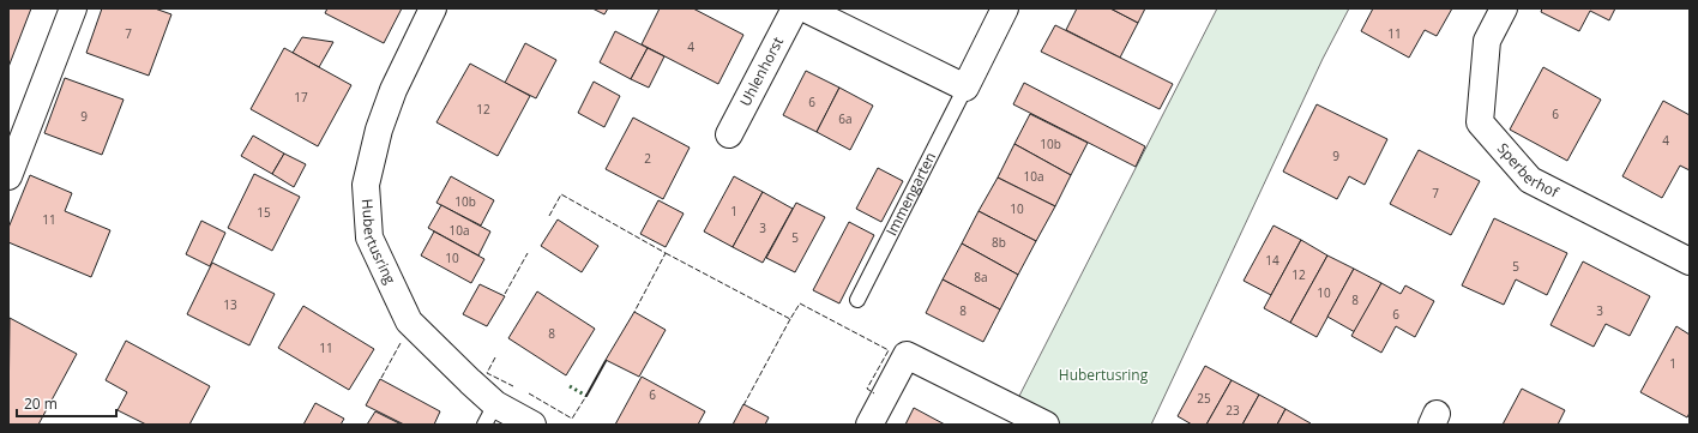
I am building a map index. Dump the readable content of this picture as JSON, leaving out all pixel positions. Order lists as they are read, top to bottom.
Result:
{
  "streets": {
    "street": [
      "Uhlenhorst",
      "Sperberhof",
      "Immengarten",
      "Hubertusring"
    ]
  },
  "parks": ["Hubertusring"],
  "house_numbers": [
    "7",
    "11",
    "4",
    "17",
    "6",
    "12",
    "6",
    "9",
    "6a",
    "4",
    "10b",
    "9",
    "2",
    "10a",
    "7",
    "10b",
    "10",
    "1",
    "15",
    "11",
    "3",
    "10a",
    "5",
    "8b",
    "10",
    "14",
    "5",
    "12",
    "8a",
    "10",
    "8",
    "13",
    "8",
    "3",
    "6",
    "8",
    "11",
    "1",
    "6",
    "25",
    "23"
  ],
  "scale_bar": "20 m"
}
